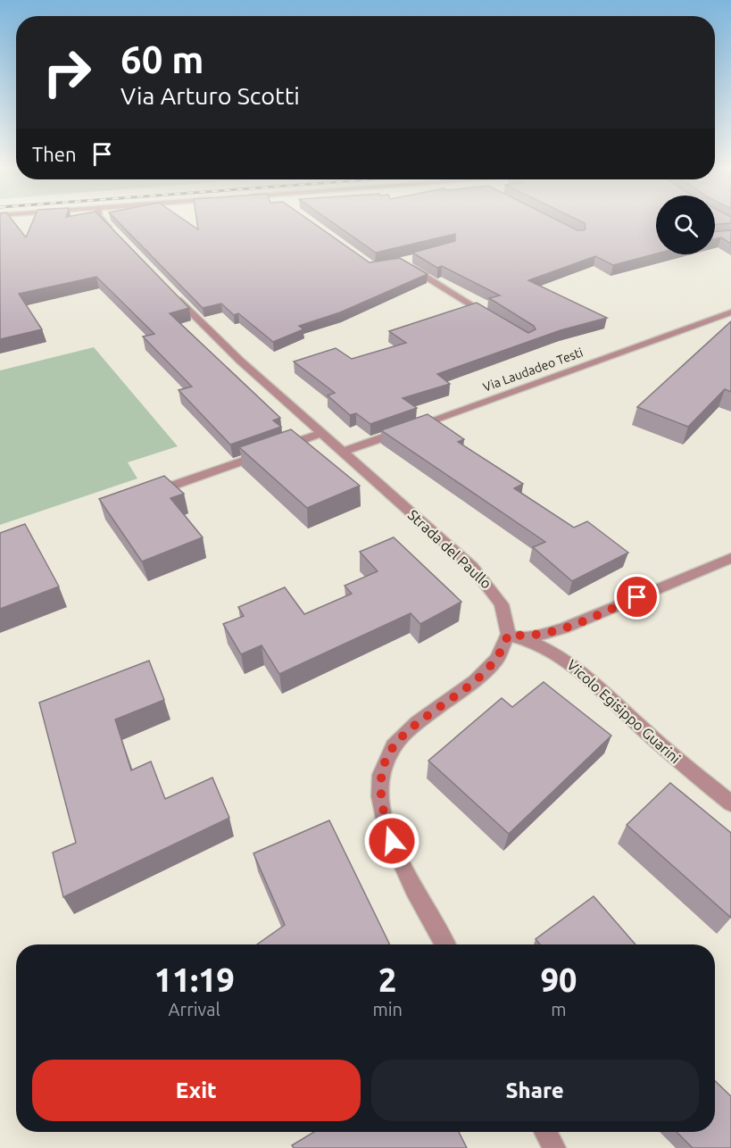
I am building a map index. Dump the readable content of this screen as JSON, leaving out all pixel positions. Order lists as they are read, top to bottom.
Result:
{
  "streets": {
    "street": ["Via Laudadeo Testi", "Strada del Paullo", "Vicolo Egisippo Guarini"]
  },
  "crossings": [
    ["Via Laudadeo Testi", "Strada del Paullo"],
    ["Strada del Paullo", "Vicolo Egisippo Guarini"]
  ],
  "page": {
    "turn": ["60 m", "Via Arturo Scotti"],
    "then": "Then",
    "eta": [
      "11:19",
      "Arrival",
      "2",
      "min",
      "90",
      "m"
    ],
    "buttons": ["Exit", "Share"]
  }
}
